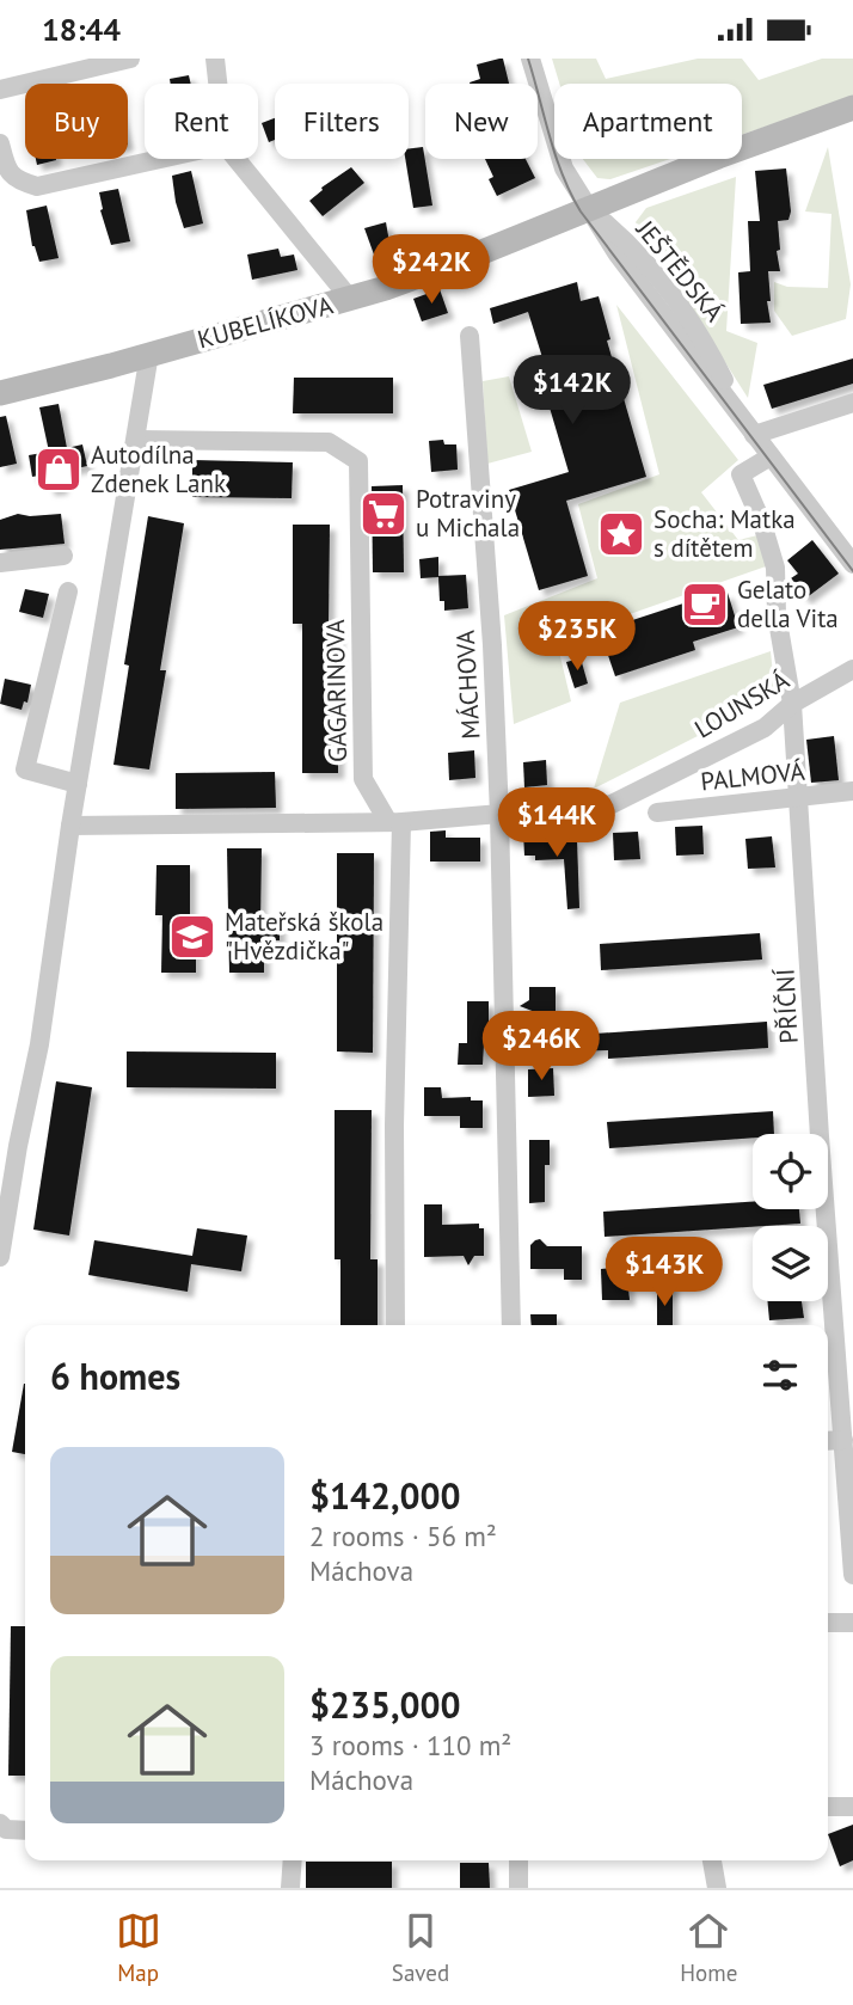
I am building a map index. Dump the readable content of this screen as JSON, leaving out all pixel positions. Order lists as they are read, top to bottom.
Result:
{
  "streets": {
    "street": [
      "JEŠTĚDSKÁ",
      "KUBELÍKOVA",
      "MÁCHOVA",
      "GAGARINOVA",
      "LOUNSKÁ",
      "PALMOVÁ",
      "PŘÍČNÍ"
    ]
  },
  "crossings": [
    ["JEŠTĚDSKÁ", "KUBELÍKOVA"],
    ["JEŠTĚDSKÁ", "PŘÍČNÍ"],
    ["MÁCHOVA", "LOUNSKÁ"],
    ["LOUNSKÁ", "PŘÍČNÍ"],
    ["PALMOVÁ", "PŘÍČNÍ"]
  ],
  "places": {
    "shop": ["Autodílna Zdenek Lank"],
    "supermarket": ["Potraviny u Michala"],
    "place": ["Socha: Matka s dítětem"],
    "cafe": ["Gelato della Vita"],
    "school or university": ["Mateřská škola \"Hvězdička\""]
  },
  "page": {
    "status": "18:44",
    "chip": [
      "Buy",
      "Rent",
      "Filters",
      "New",
      "Apartment"
    ],
    "price": [
      "$242K",
      "$142K",
      "$235K",
      "$144K",
      "$246K",
      "$143K"
    ],
    "heading": "6 homes",
    "list": [
      {
        "name": "$142,000",
        "note": "2 rooms · 56 m² · Máchova"
      },
      {
        "name": "$235,000",
        "note": "3 rooms · 110 m² · Máchova"
      }
    ],
    "tabs": ["Map", "Saved", "Home"]
  }
}
